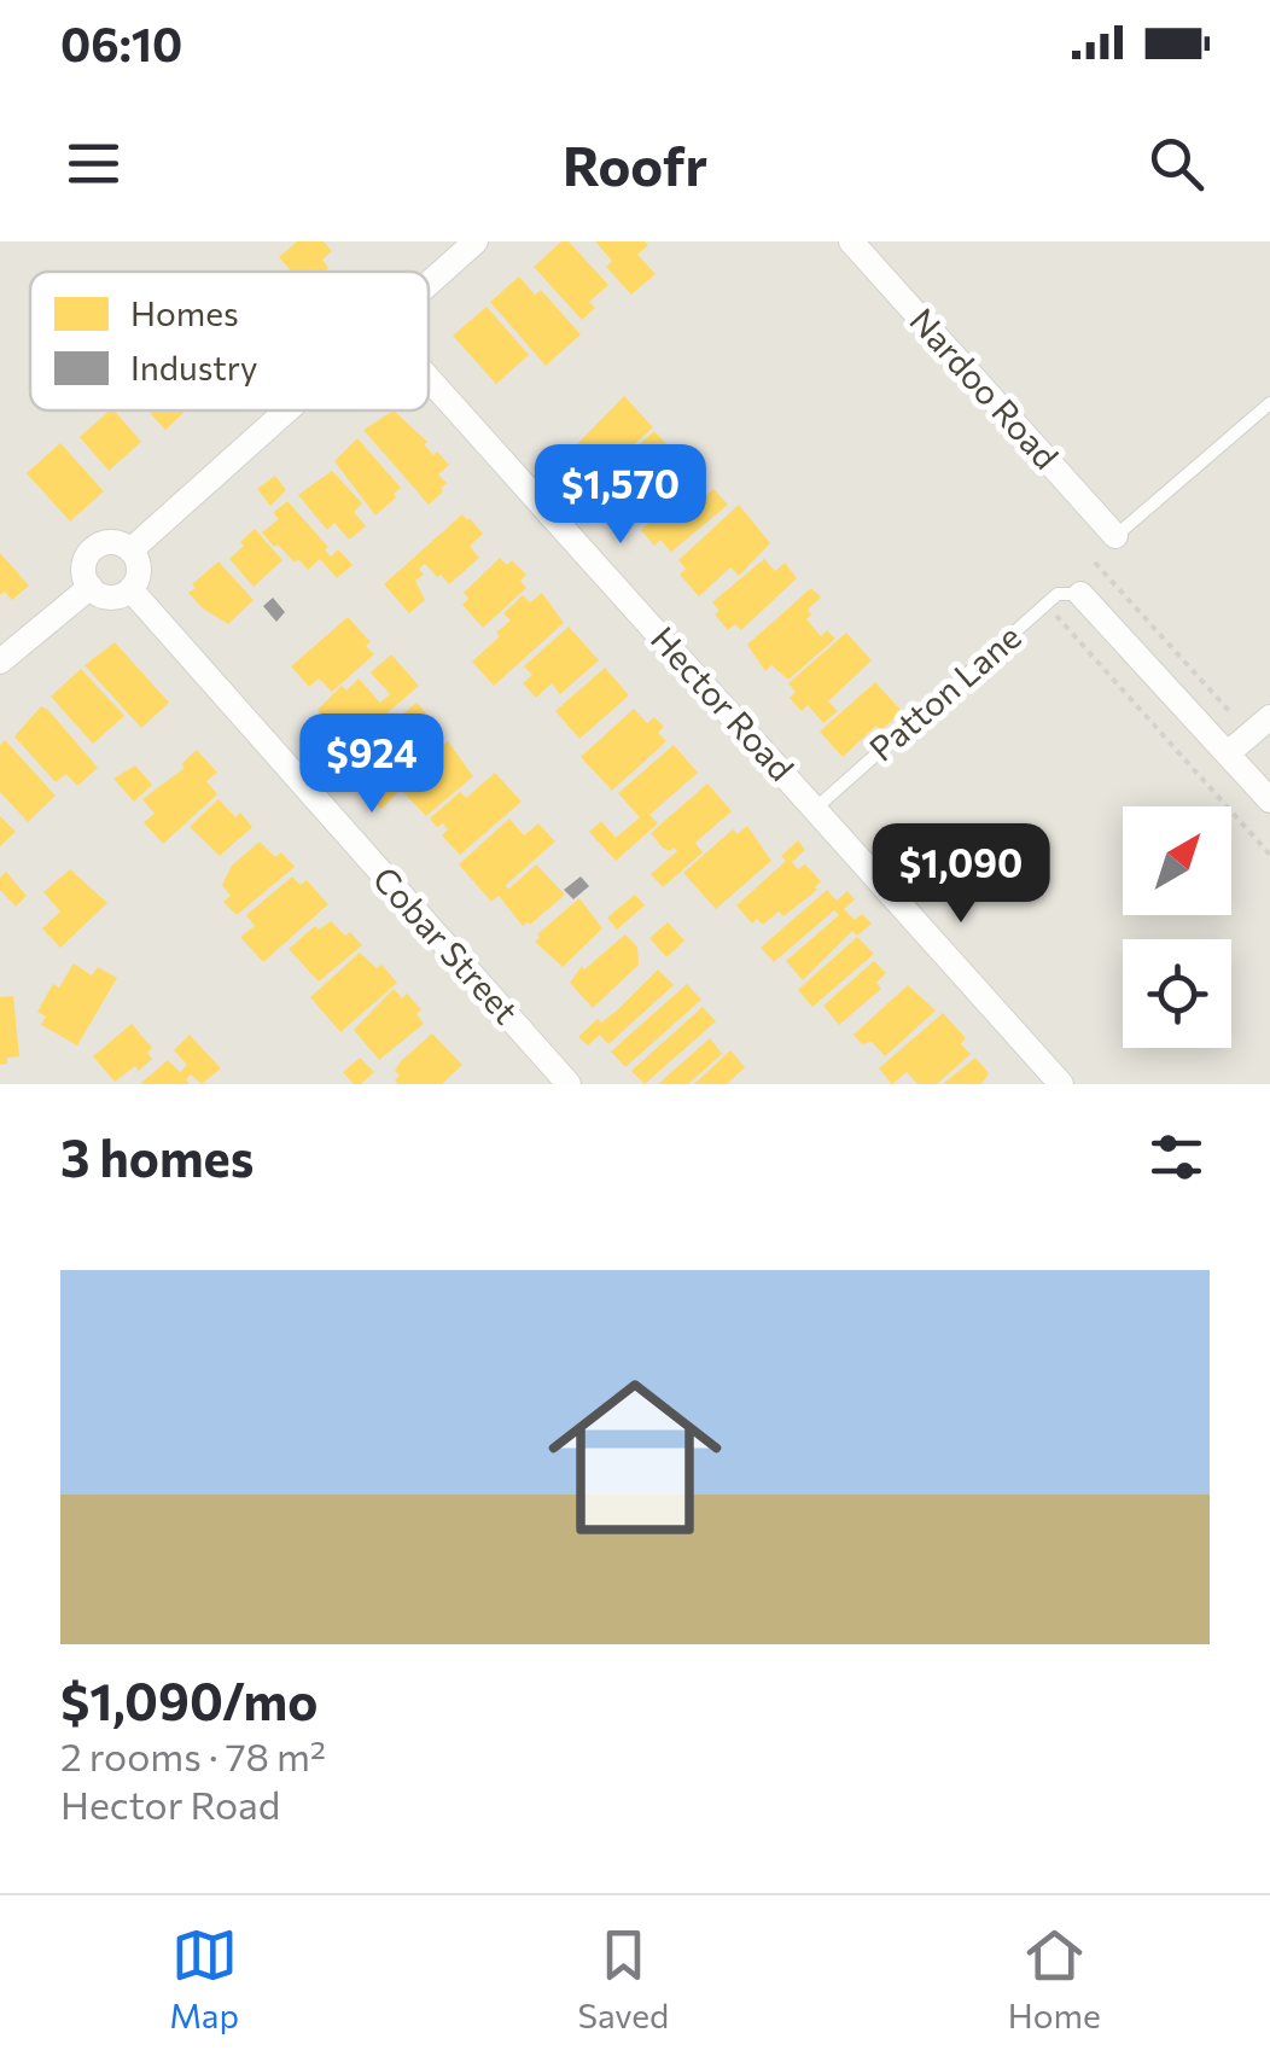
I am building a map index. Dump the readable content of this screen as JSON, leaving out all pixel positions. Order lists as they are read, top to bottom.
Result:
{
  "streets": {
    "street": ["Nardoo Road", "Hector Road", "Cobar Street"],
    "lane": ["Patton Lane"]
  },
  "crossings": [
    ["Patton Lane", "Hector Road"]
  ],
  "legend": ["Homes", "Industry"],
  "north": "top right",
  "page": {
    "status": "06:10",
    "header": "Roofr",
    "price": ["$1,570", "$924", "$1,090"],
    "heading": "3 homes",
    "list": [
      {
        "name": "$1,090/mo",
        "note": "2 rooms · 78 m² · Hector Road"
      }
    ],
    "tabs": ["Map", "Saved", "Home"]
  }
}
